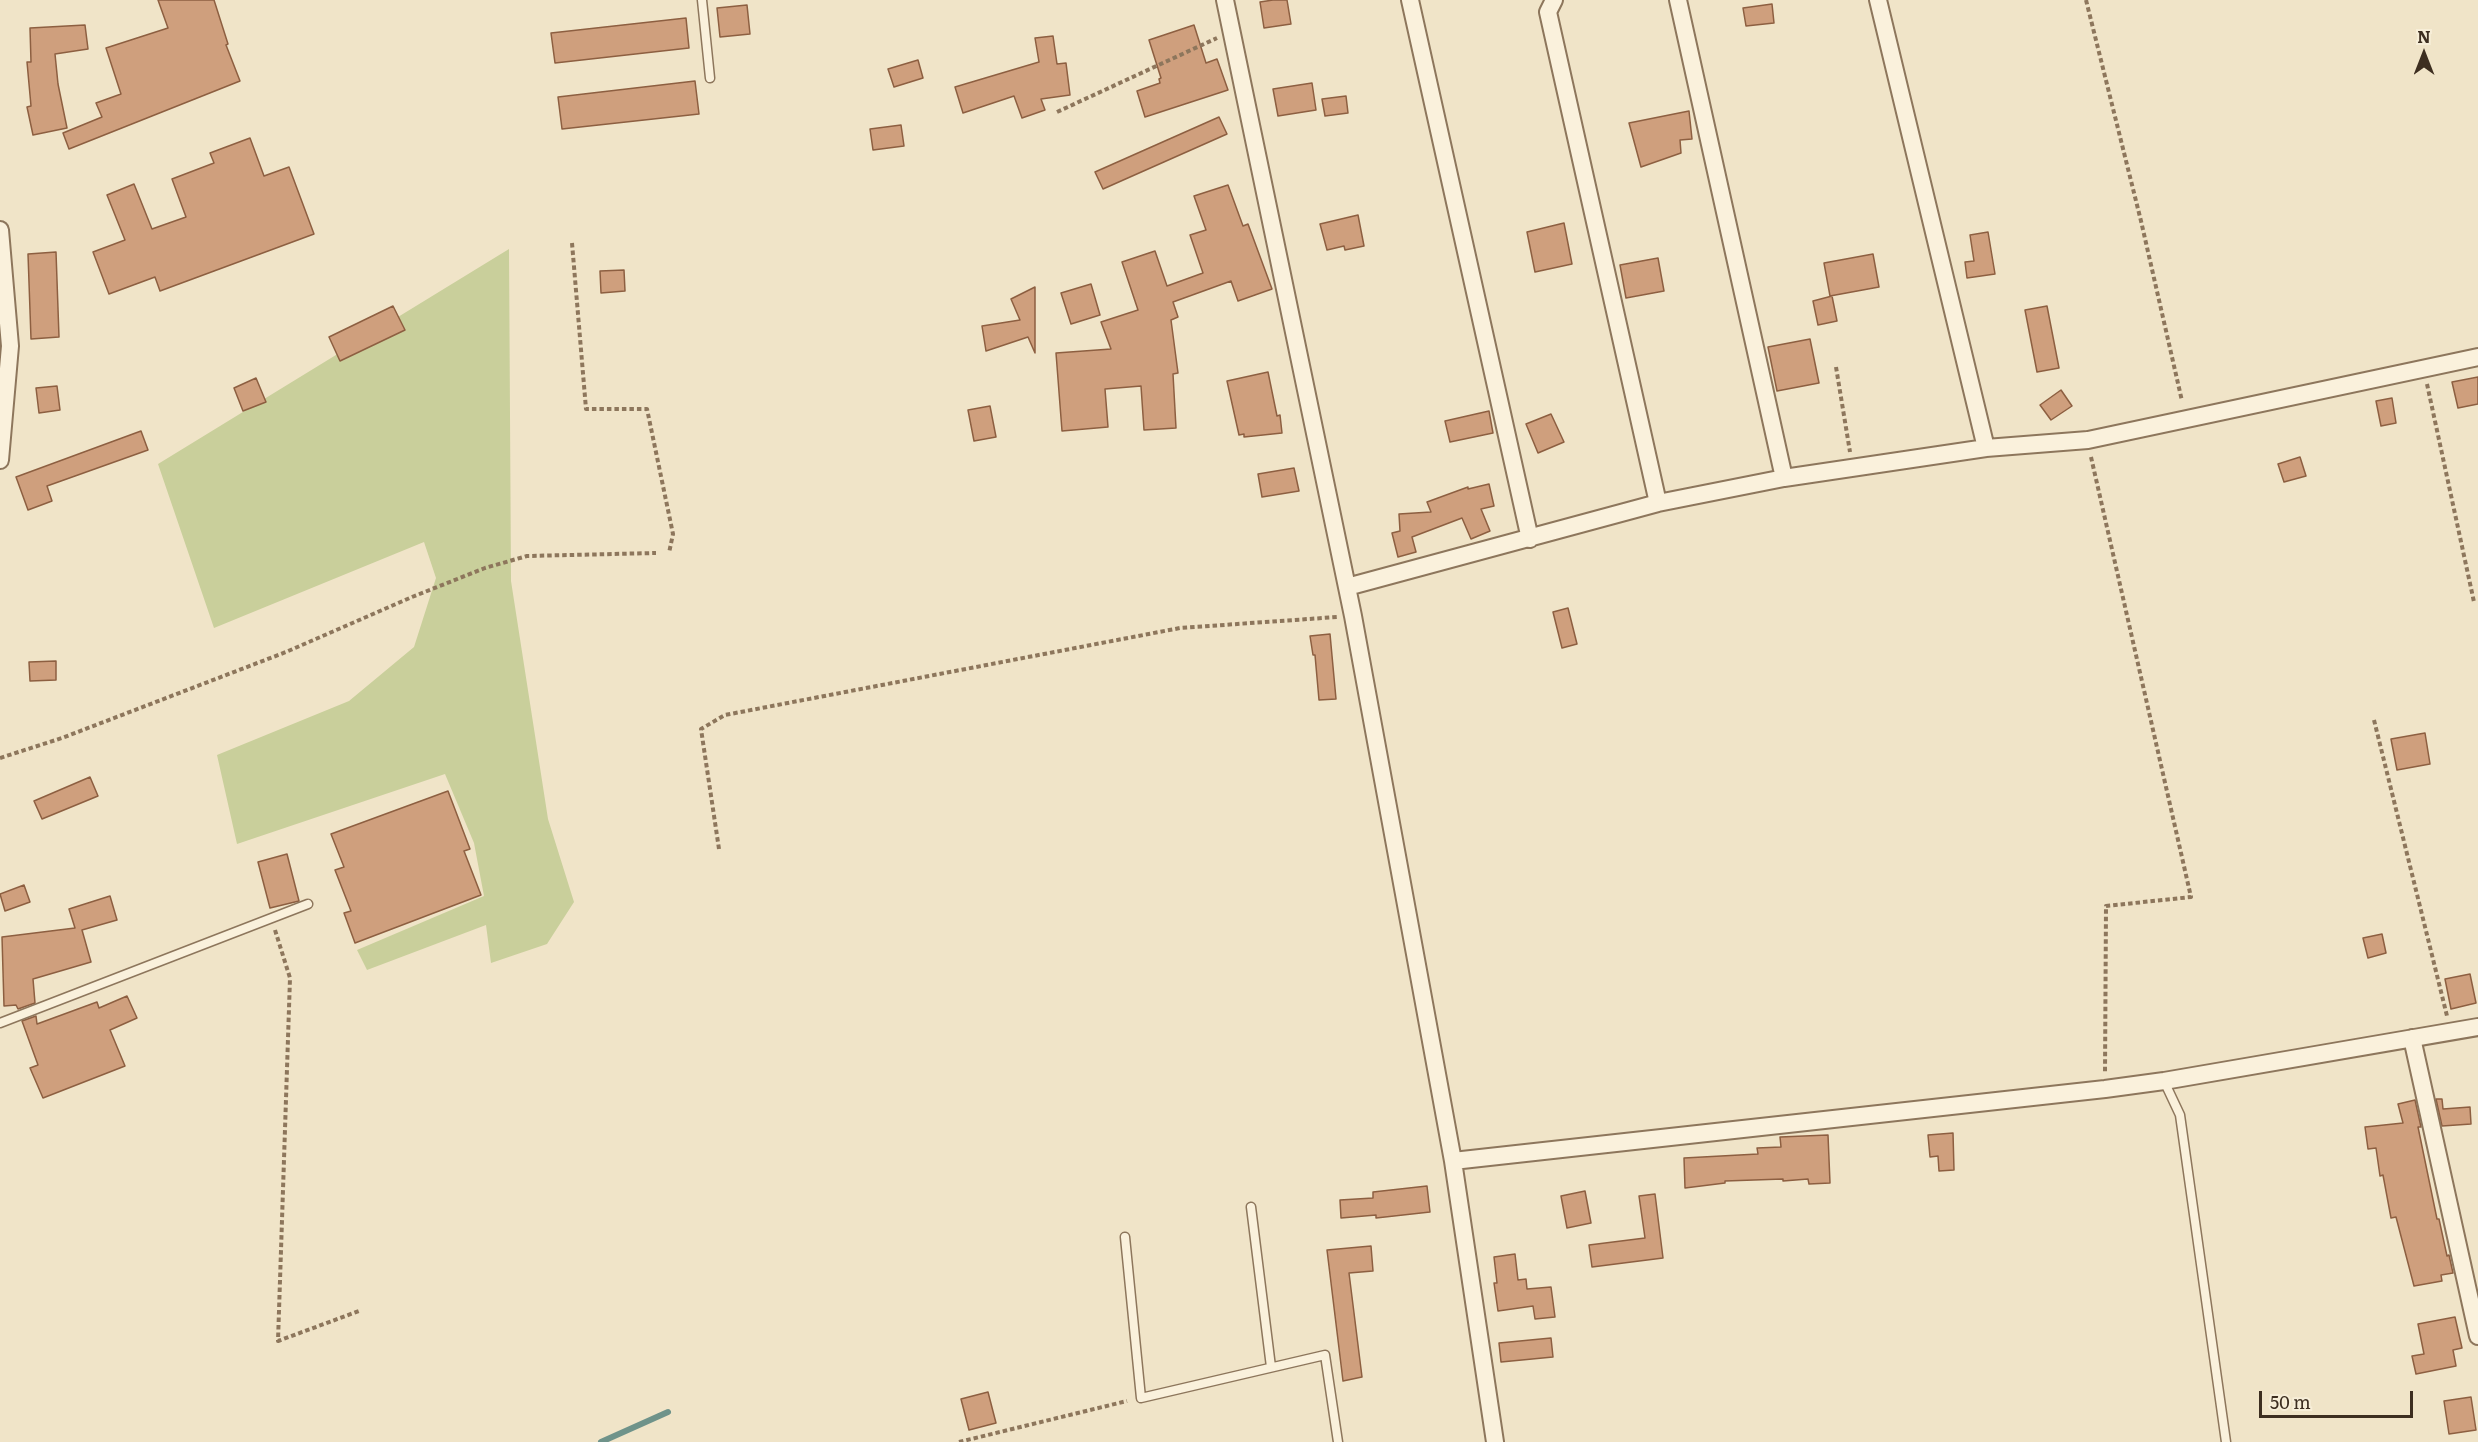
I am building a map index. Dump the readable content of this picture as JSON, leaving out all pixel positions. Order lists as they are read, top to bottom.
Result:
{
  "scale_bar": "50 m",
  "north": "top"
}
